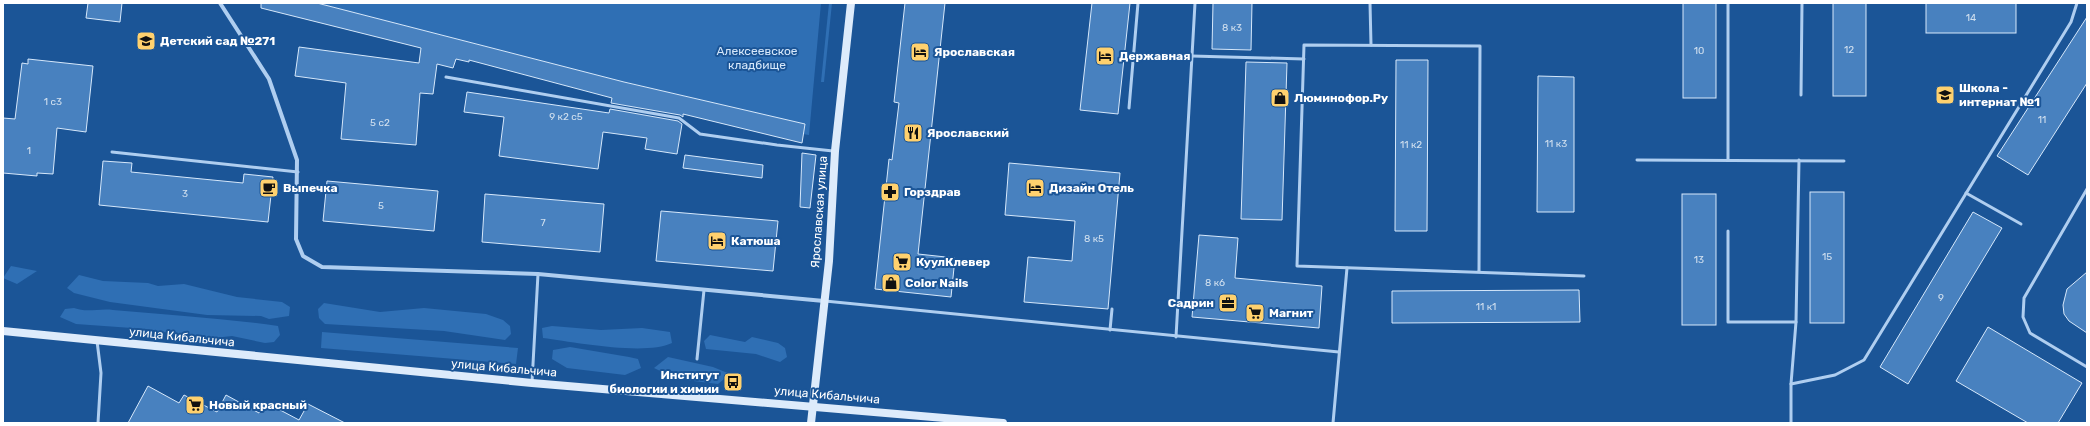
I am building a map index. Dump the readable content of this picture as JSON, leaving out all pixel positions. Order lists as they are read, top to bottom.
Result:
{
  "streets": {
    "street": ["Ярославская улица", "улица Кибальчича"]
  },
  "crossings": [
    ["Ярославская улица", "улица Кибальчича"]
  ],
  "parks": ["Алексеевское кладбище"],
  "places": {
    "school or university": ["Детский сад №271", "Школа - интернат №1"],
    "hotel": [
      "Ярославская",
      "Державная",
      "Дизайн Отель",
      "Катюша"
    ],
    "shop": ["Люминофор.Ру", "Color Nails"],
    "restaurant": ["Ярославский"],
    "cafe": ["Выпечка"],
    "pharmacy": ["Горздрав"],
    "supermarket": ["КуулКлевер", "Магнит", "Новый красный"],
    "office": ["Садрин"],
    "bus stop": ["Институт биологии и химии"]
  },
  "house_numbers": [
    "14",
    "8 к3",
    "12",
    "10",
    "1 c3",
    "9 к2 с5",
    "11",
    "5 с2",
    "11 к3",
    "11 к2",
    "1",
    "3",
    "5",
    "7",
    "8 к5",
    "15",
    "13",
    "8 к6",
    "9",
    "11 к1"
  ]
}
